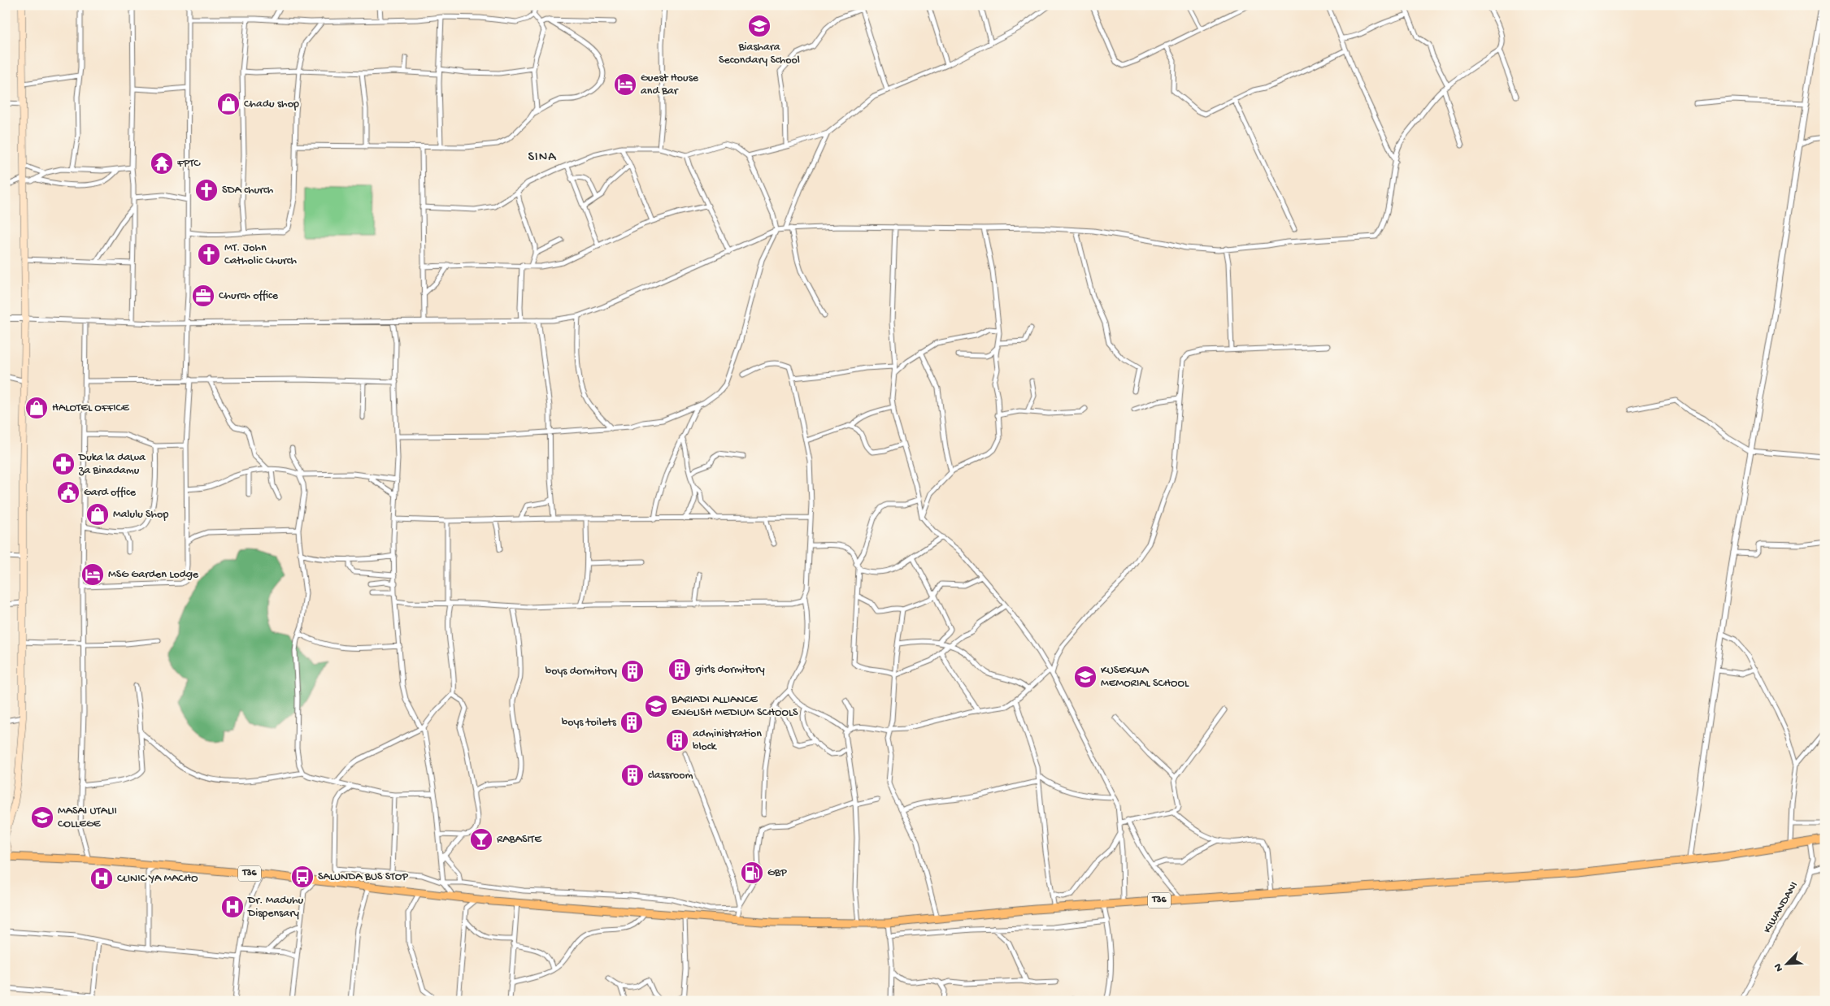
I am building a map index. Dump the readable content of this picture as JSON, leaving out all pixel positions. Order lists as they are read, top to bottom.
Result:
{
  "streets": {
    "highway": ["T36"],
    "street": ["KIWANDANI"]
  },
  "crossings": [
    ["T36", "KIWANDANI"]
  ],
  "districts": ["SINA"],
  "places": {
    "school or university": [
      "Biashara Secondary School",
      "KUSEKWA MEMORIAL SCHOOL",
      "BARIADI ALLIANCE ENGLISH MEDIUM SCHOOLS",
      "MASAI UTALII COLLEGE"
    ],
    "hotel": ["Guest House and Bar", "MSG Garden Lodge"],
    "shop": ["Chadu shop", "HALOTEL OFFICE", "Malulu Shop"],
    "temple": ["FPTC"],
    "church": ["SDA church", "MT. John Catholic Church"],
    "office": ["Church office"],
    "pharmacy": ["Duka la dawa za Binadamu"],
    "public building": ["Gard office"],
    "building": [
      "girls dormitory",
      "boys dormitory",
      "boys toilets",
      "administration block",
      "classroom"
    ],
    "bar": ["RABASITE"],
    "fuel station": ["GBP"],
    "bus stop": ["SALUNDA BUS STOP"],
    "hospital": ["CLINIC YA MACHO", "Dr. Maduhu Dispensary"]
  },
  "north": "bottom left"
}
